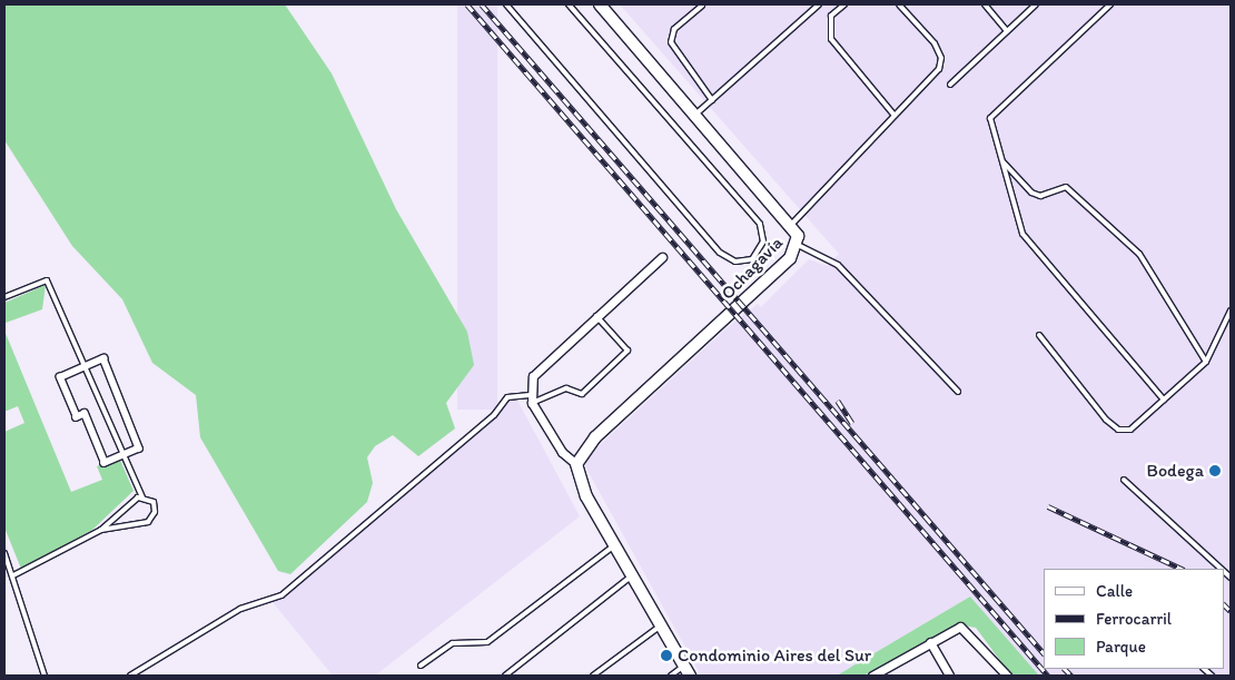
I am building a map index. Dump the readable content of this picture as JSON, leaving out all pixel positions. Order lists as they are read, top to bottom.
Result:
{
  "streets": {
    "main road": ["Ochagavía"]
  },
  "places": ["Bodega", "Condominio Aires del Sur"],
  "legend": ["Calle", "Ferrocarril", "Parque"]
}
